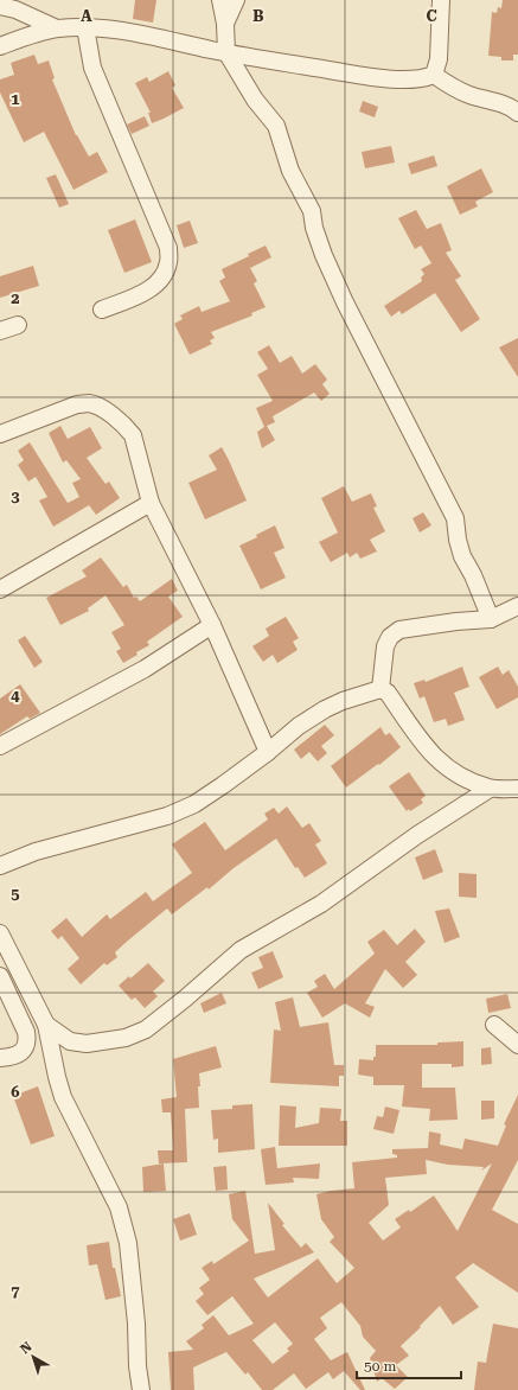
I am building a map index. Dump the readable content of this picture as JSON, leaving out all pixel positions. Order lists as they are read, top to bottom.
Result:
{
  "scale_bar": "50 m",
  "north": "top left",
  "grid": {
    "columns": ["A", "B", "C"],
    "rows": [
      "1",
      "2",
      "3",
      "4",
      "5",
      "6",
      "7"
    ]
  }
}
